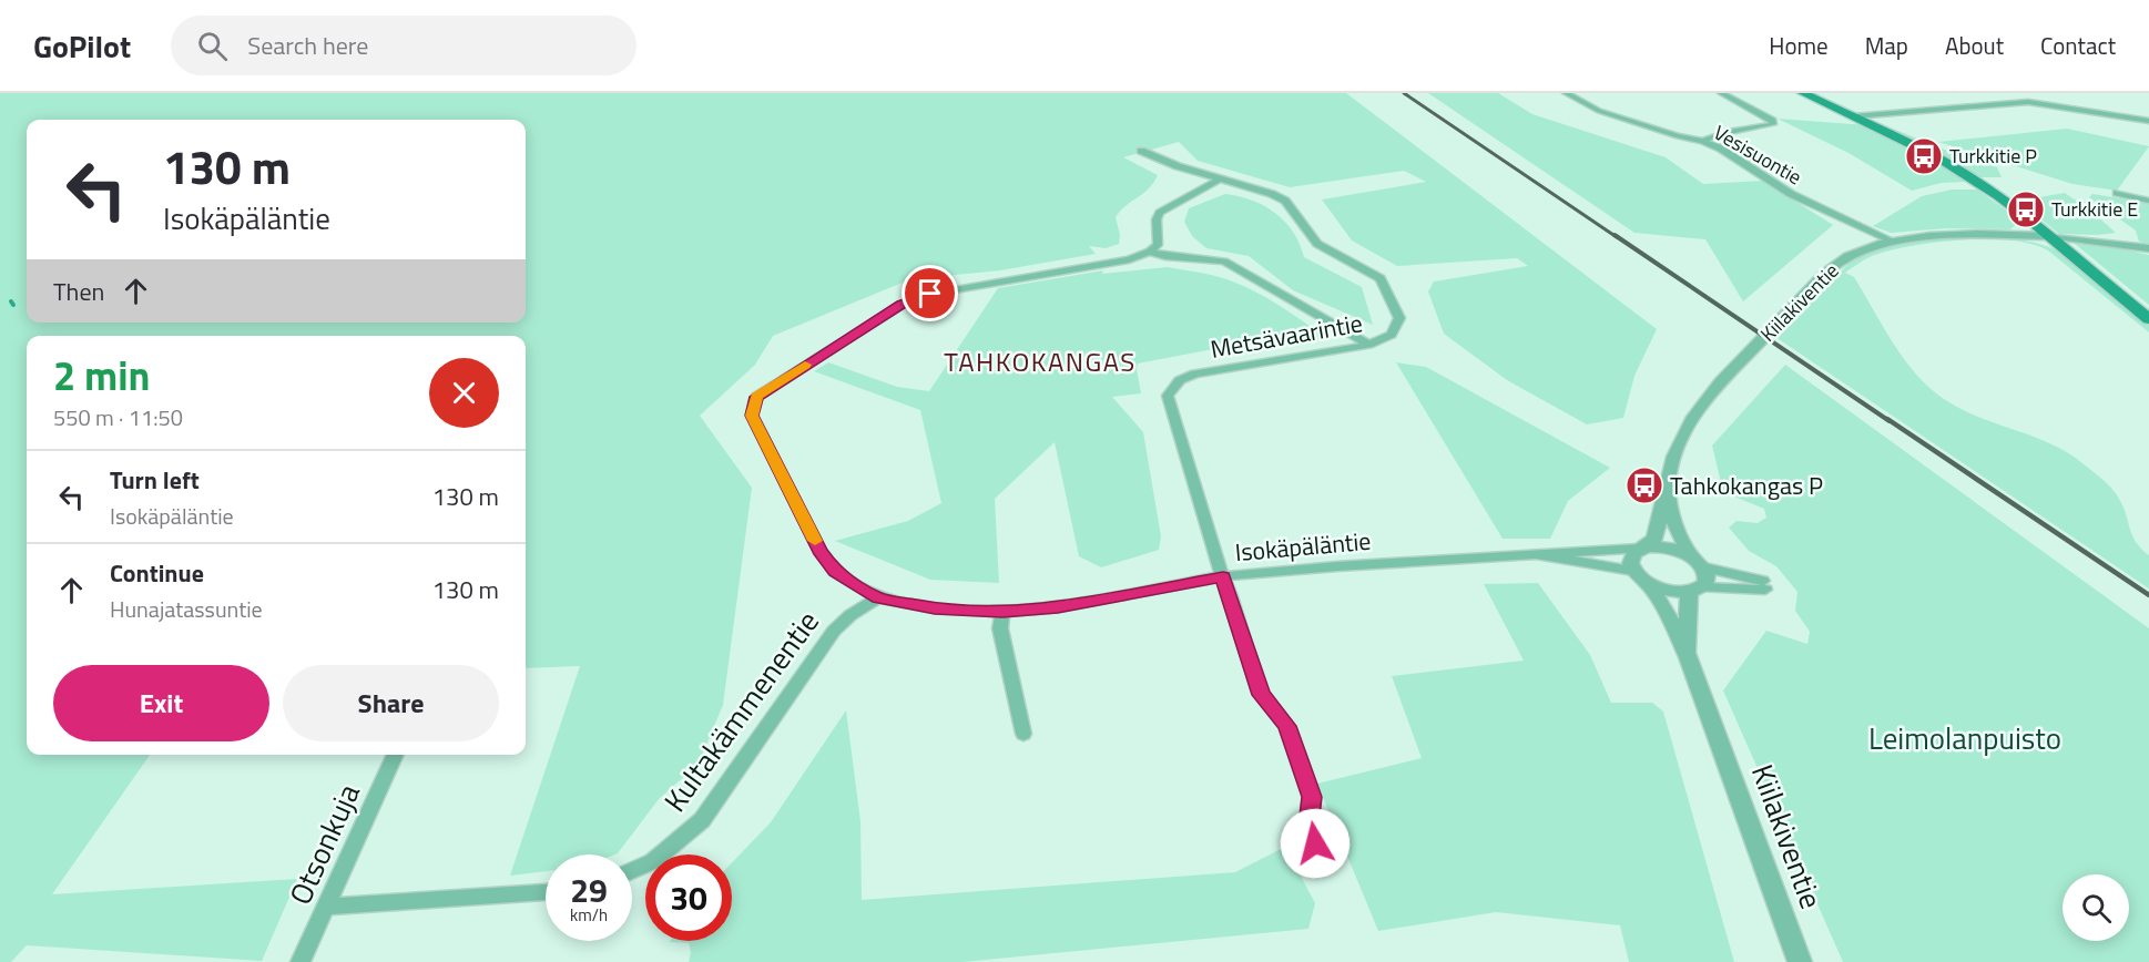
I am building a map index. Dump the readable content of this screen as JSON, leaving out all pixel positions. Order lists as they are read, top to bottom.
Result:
{
  "streets": {
    "street": [
      "Vesisuontie",
      "Kiilakiventie",
      "Metsävaarintie",
      "Isokäpäläntie",
      "Kultakämmenentie",
      "Otsonkuja"
    ]
  },
  "crossings": [
    ["Vesisuontie", "Kiilakiventie"],
    ["Kiilakiventie", "Isokäpäläntie"],
    ["Metsävaarintie", "Isokäpäläntie"],
    ["Isokäpäläntie", "Kultakämmenentie"]
  ],
  "districts": ["TAHKOKANGAS"],
  "parks": ["Leimolanpuisto"],
  "places": {
    "bus stop": ["Turkkitie P", "Turkkitie E", "Tahkokangas P"]
  },
  "page": {
    "header": "GoPilot",
    "search": "Search here",
    "nav": [
      "Home",
      "Map",
      "About",
      "Contact"
    ],
    "turn": ["130 m", "Isokäpäläntie"],
    "then": "Then",
    "heading": ["2 min", "550 m · 11:50"],
    "list": [
      {
        "name": "Turn left",
        "note": "Isokäpäläntie",
        "value": "130 m"
      },
      {
        "name": "Continue",
        "note": "Hunajatassuntie",
        "value": "130 m"
      }
    ],
    "buttons": ["Exit", "Share"],
    "speed": "29 km/h",
    "limit": "30"
  }
}
